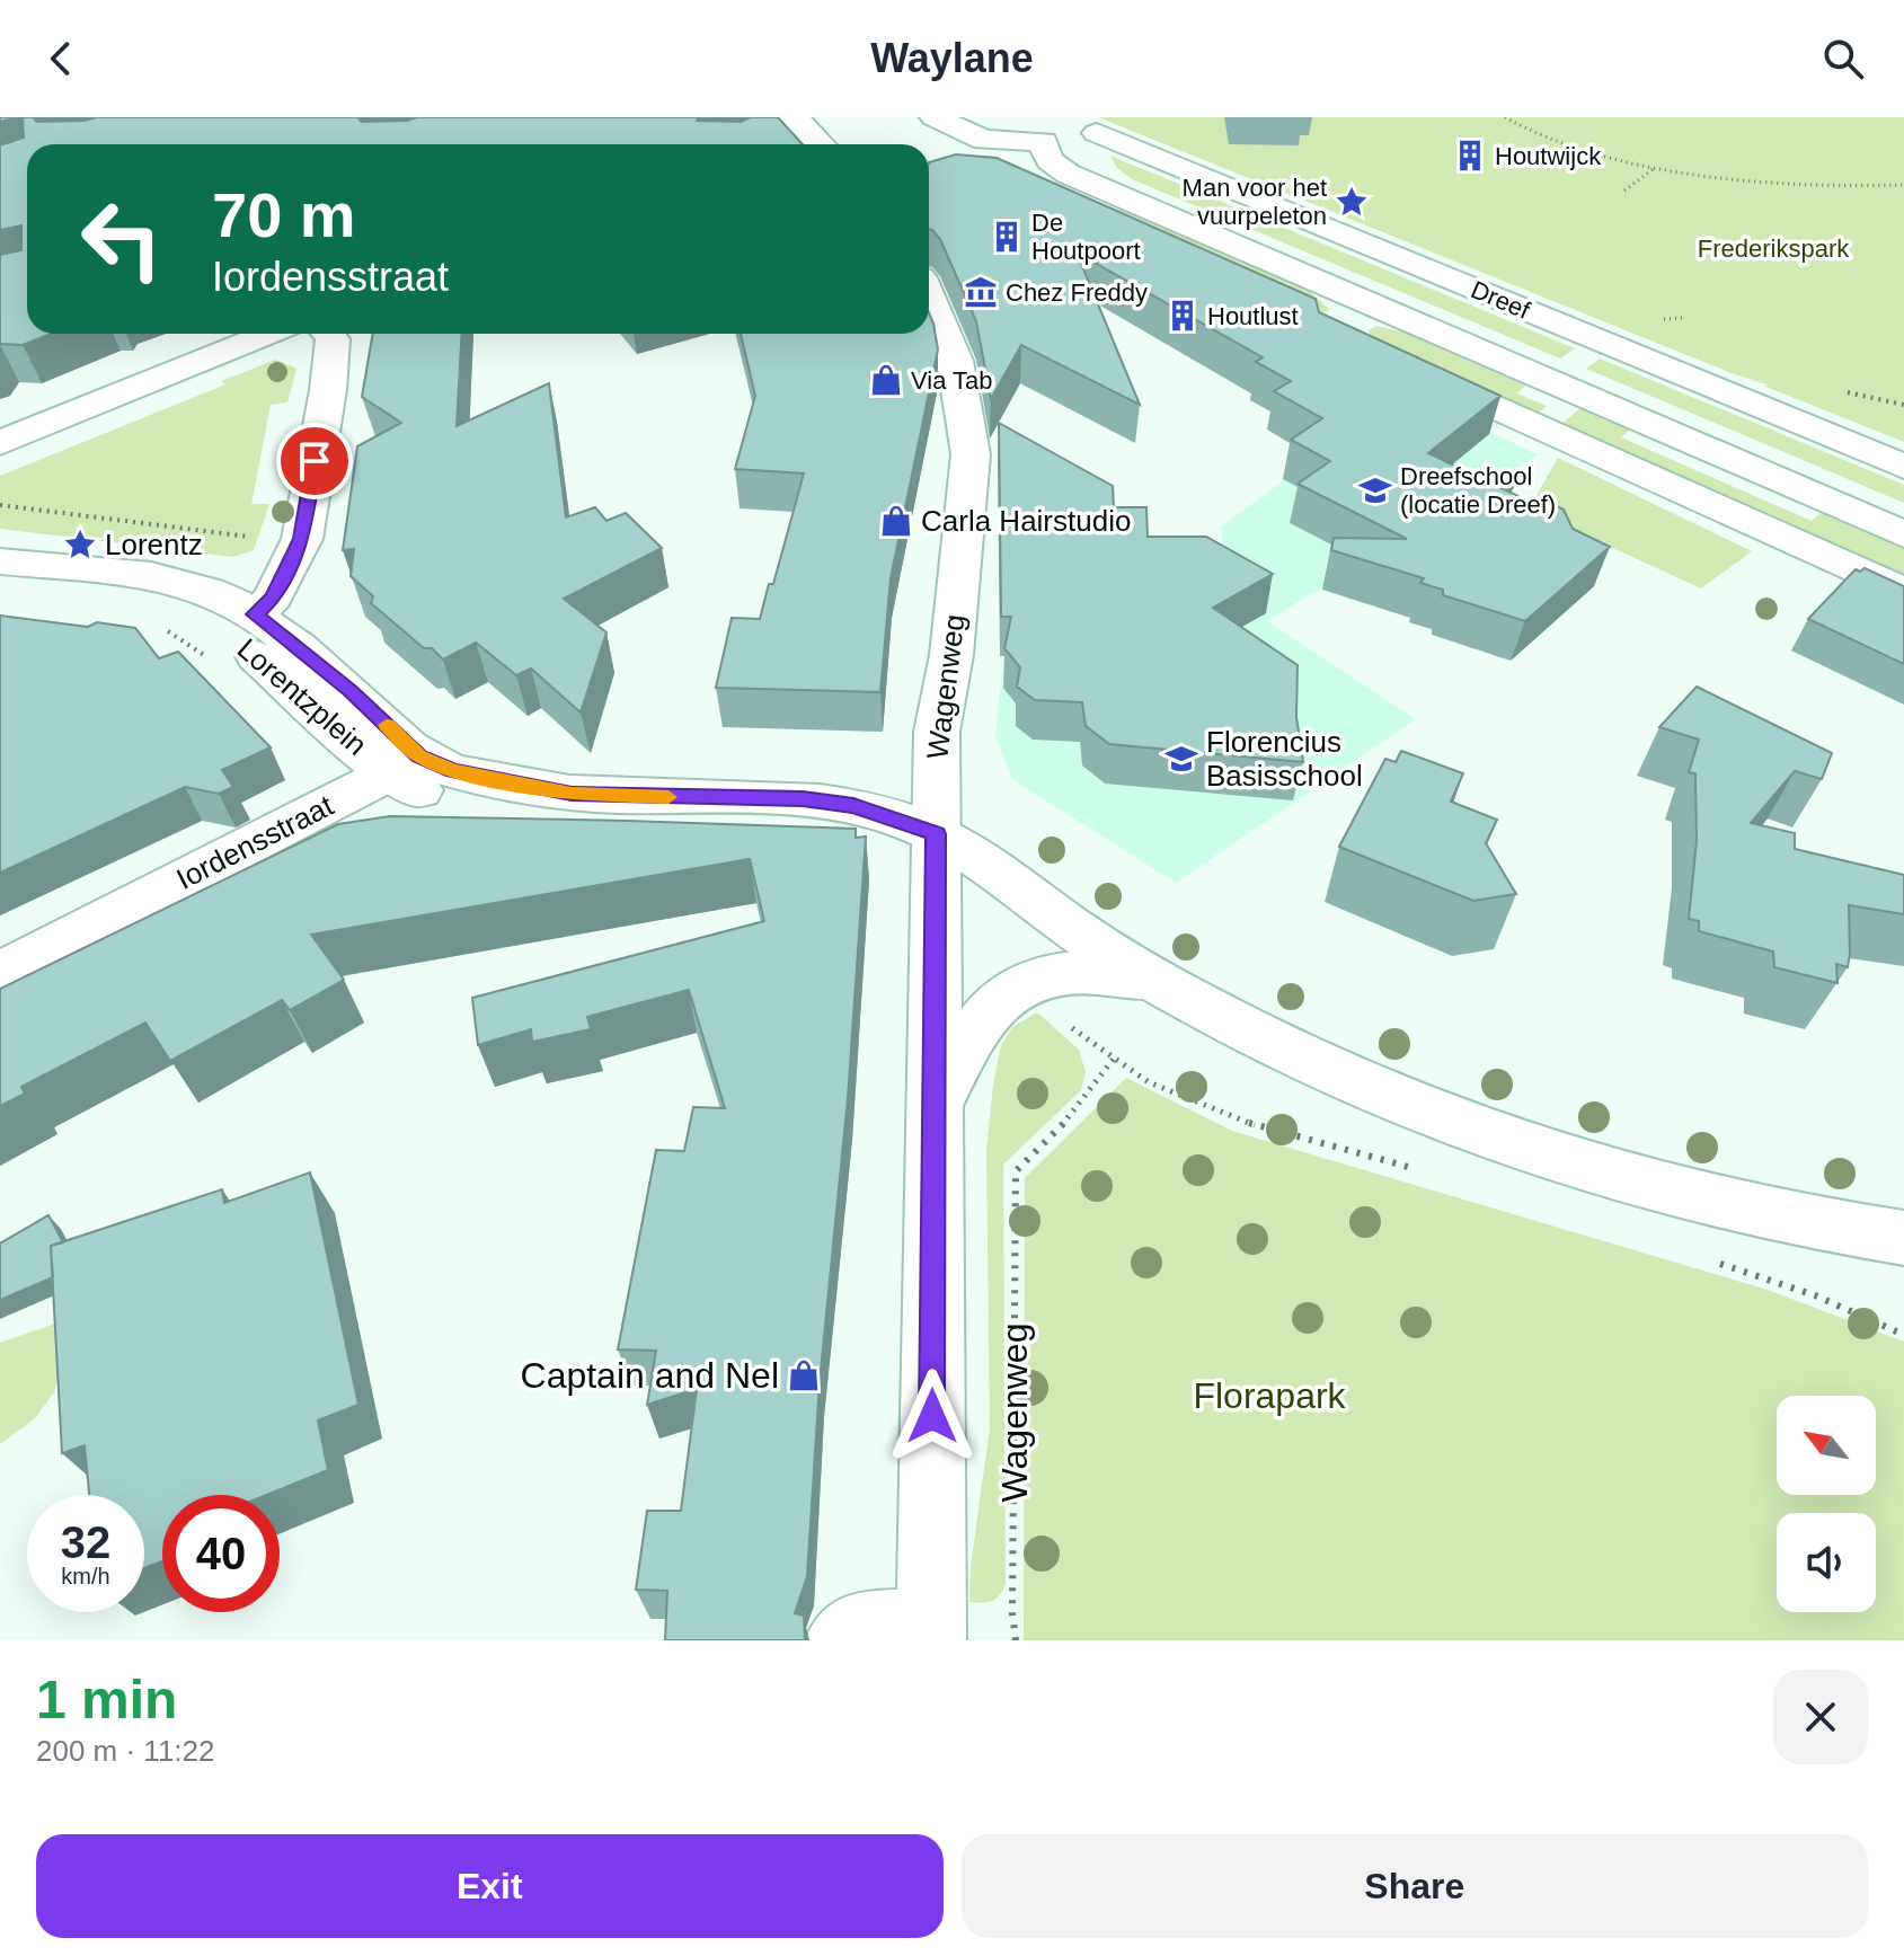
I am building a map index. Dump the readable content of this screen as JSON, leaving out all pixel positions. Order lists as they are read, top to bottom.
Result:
{
  "streets": {
    "street": [
      "Dreef",
      "Wagenweg",
      "Lorentzplein",
      "Iordensstraat"
    ]
  },
  "crossings": [
    ["Lorentzplein", "Iordensstraat"]
  ],
  "parks": ["Frederikspark", "Florapark"],
  "places": {
    "building": ["Houtwijck", "De Houtpoort", "Houtlust"],
    "place": ["Man voor het vuurpeleton", "Lorentz"],
    "museum": ["Chez Freddy"],
    "shop": ["Via Tab", "Carla Hairstudio", "Captain and Nel"],
    "school or university": ["Dreefschool (locatie Dreef)", "Florencius Basisschool"]
  },
  "north": "top left",
  "page": {
    "header": "Waylane",
    "turn": ["70 m", "Iordensstraat"],
    "speed": "32 km/h",
    "limit": "40",
    "heading": ["1 min", "200 m · 11:22"],
    "buttons": ["Exit", "Share"]
  }
}
